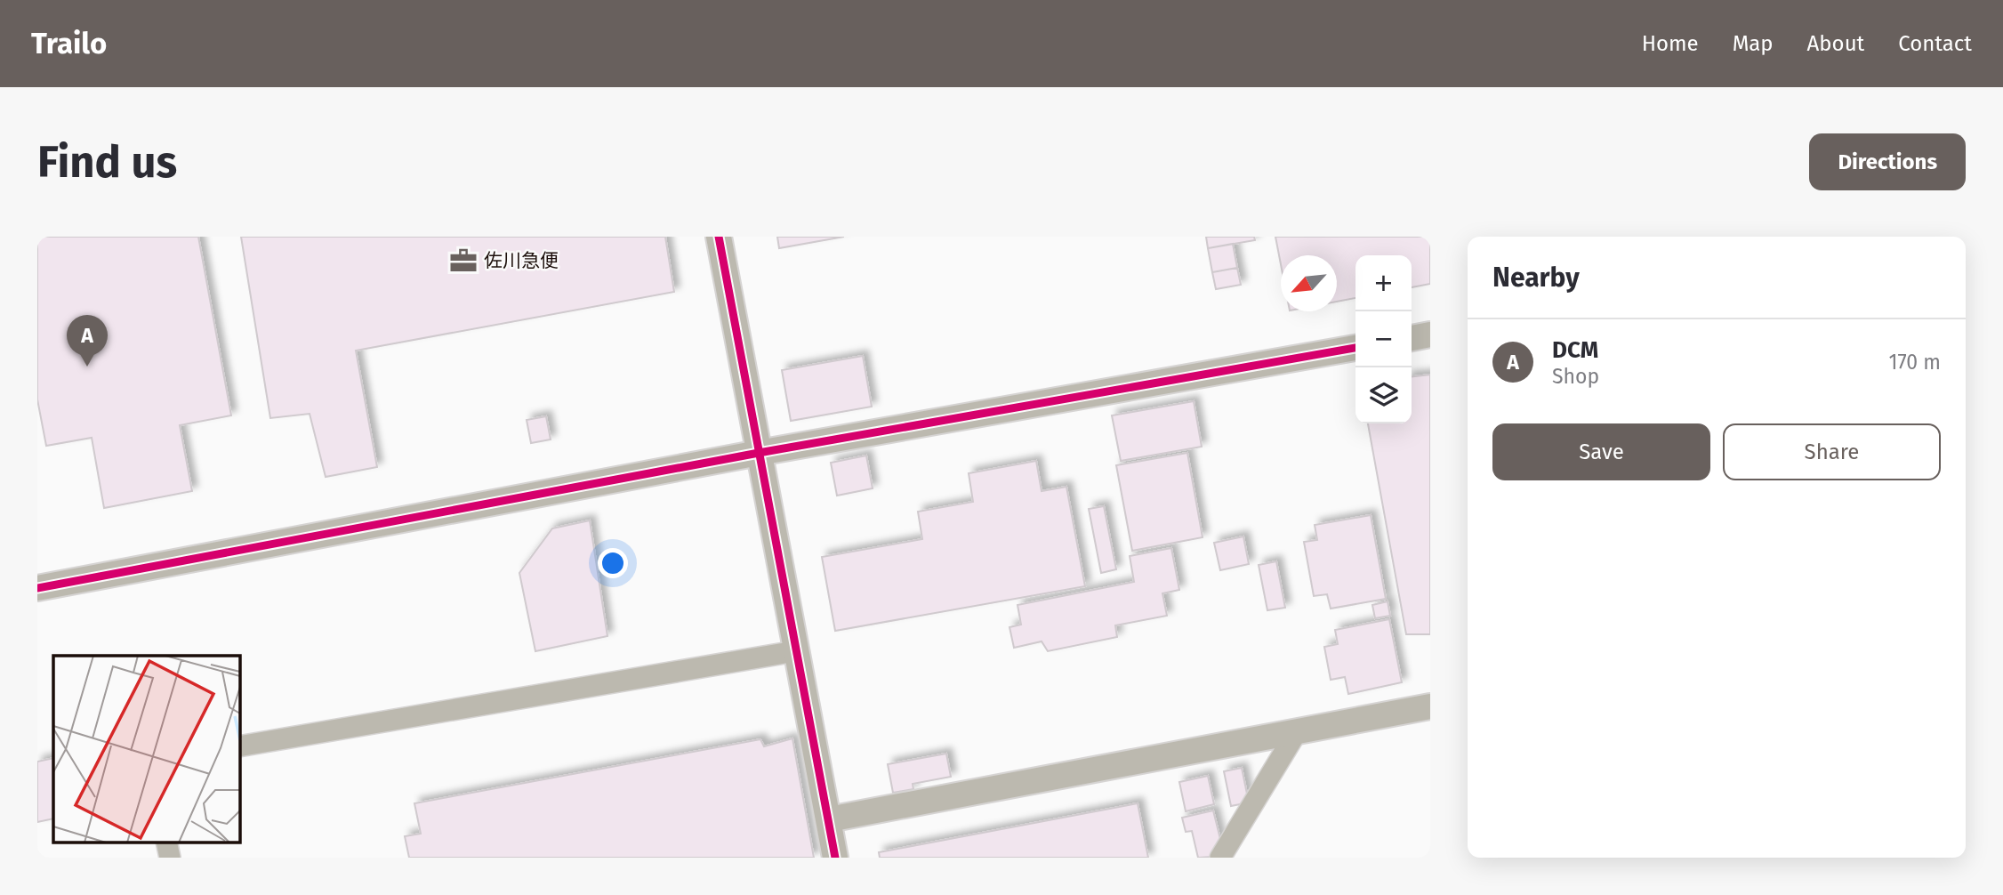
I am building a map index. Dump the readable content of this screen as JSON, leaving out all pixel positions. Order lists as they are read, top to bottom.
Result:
{
  "places": {
    "office": ["佐川急便"]
  },
  "north": "bottom left",
  "page": {
    "header": "Trailo",
    "nav": [
      "Home",
      "Map",
      "About",
      "Contact"
    ],
    "buttons": [
      "Directions",
      ["Save", "Share"]
    ],
    "title": "Find us",
    "heading": "Nearby",
    "map_buttons": ["+", "−"],
    "pins": "A",
    "list": [
      {
        "mark": "A",
        "name": "DCM",
        "note": "Shop",
        "value": "170 m"
      }
    ]
  }
}
